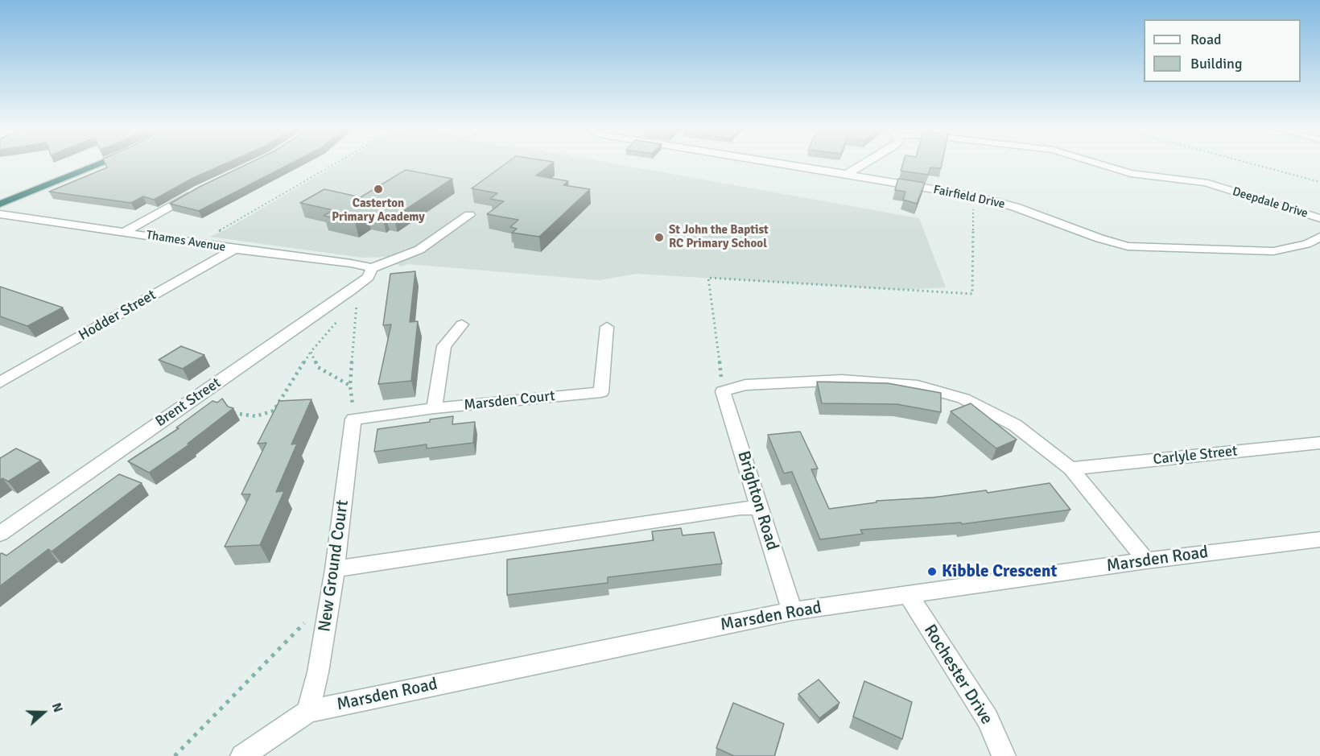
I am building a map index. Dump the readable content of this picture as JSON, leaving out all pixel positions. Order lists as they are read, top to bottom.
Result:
{
  "streets": {
    "street": [
      "Fairfield Drive",
      "Deepdale Drive",
      "Thames Avenue",
      "Hodder Street",
      "Marsden Court",
      "Brent Street",
      "Carlyle Street",
      "Brighton Road",
      "Marsden Road",
      "New Ground Court",
      "Rochester Drive"
    ]
  },
  "crossings": [
    ["Thames Avenue", "Hodder Street"],
    ["Thames Avenue", "Brent Street"],
    ["Marsden Court", "New Ground Court"],
    ["Brighton Road", "Marsden Road"],
    ["Marsden Road", "New Ground Court"],
    ["Marsden Road", "Rochester Drive"]
  ],
  "places": ["Casterton Primary Academy", "St John the Baptist RC Primary School", "Kibble Crescent"],
  "legend": ["Road", "Building"],
  "north": "right"
}
